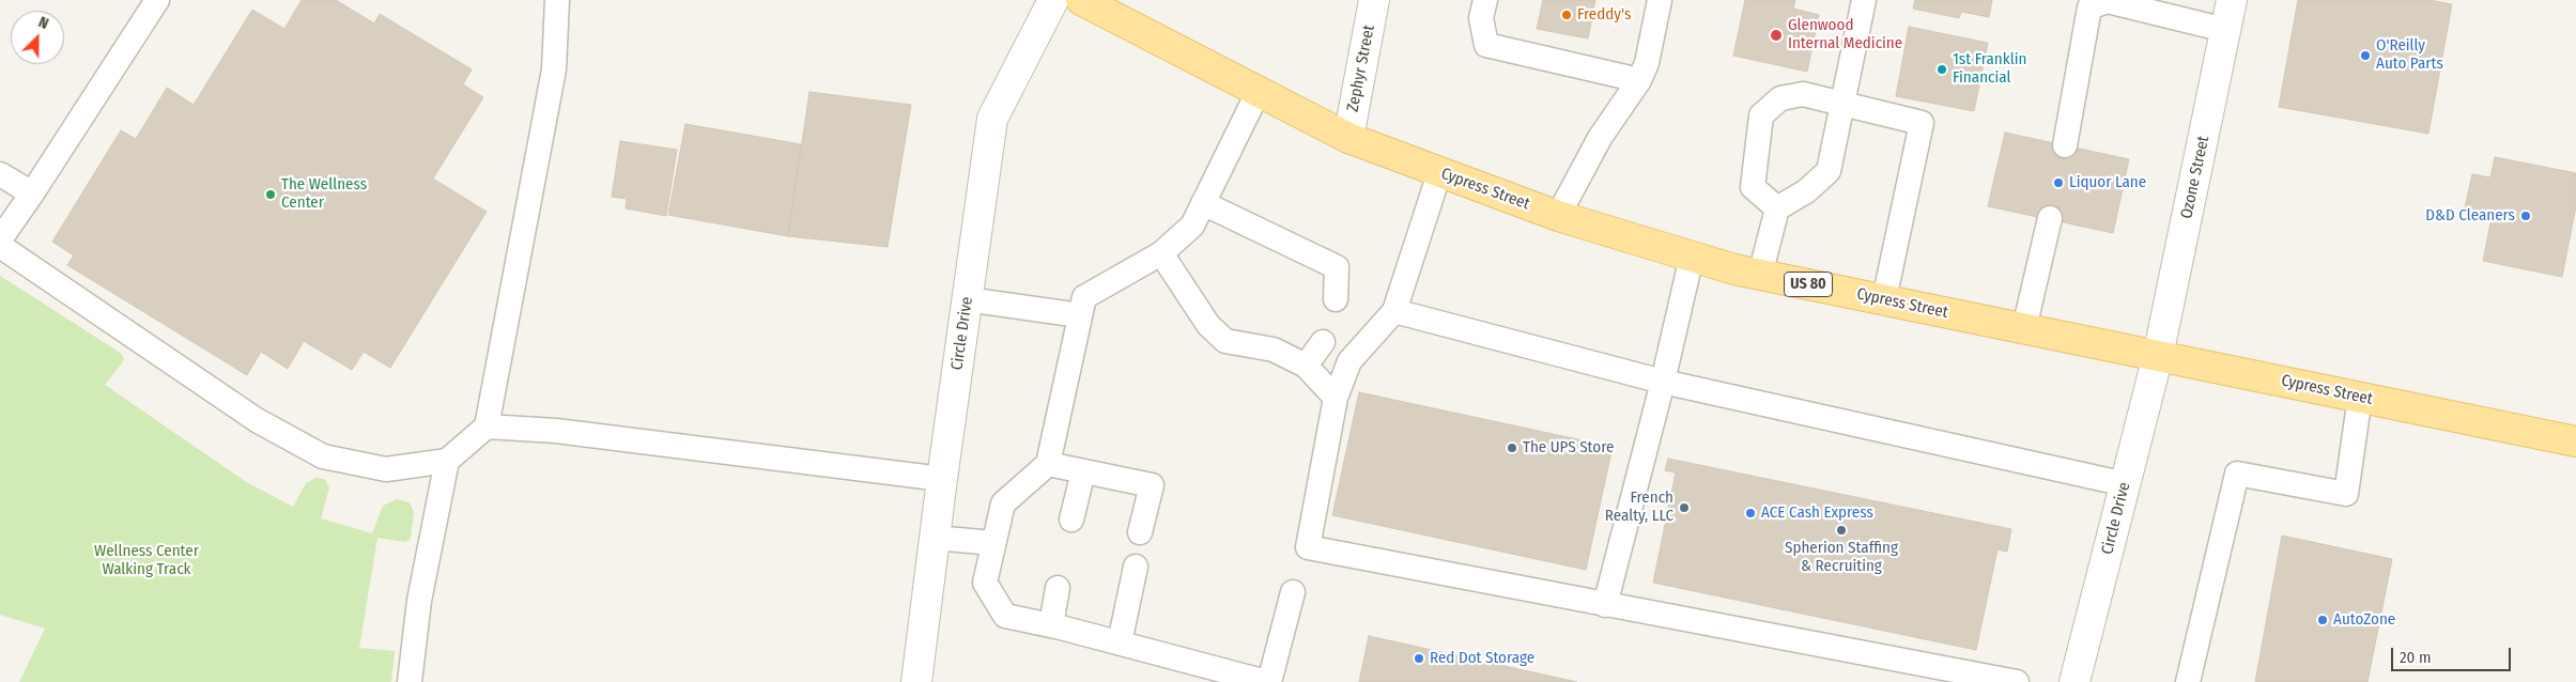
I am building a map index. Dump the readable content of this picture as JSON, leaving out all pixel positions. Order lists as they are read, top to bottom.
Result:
{
  "streets": {
    "main road": ["Cypress Street", "US 80"],
    "street": ["Zephyr Street", "Ozone Street", "Circle Drive"]
  },
  "crossings": [
    ["Zephyr Street", "Cypress Street"],
    ["Ozone Street", "Cypress Street"],
    ["Ozone Street", "Circle Drive"],
    ["Cypress Street", "Circle Drive"]
  ],
  "parks": ["Wellness Center Walking Track"],
  "places": [
    "Freddy's",
    "Glenwood Internal Medicine",
    "O'Reilly Auto Parts",
    "1st Franklin Financial",
    "Liquor Lane",
    "The Wellness Center",
    "D&D Cleaners",
    "The UPS Store",
    "French Realty, LLC",
    "ACE Cash Express",
    "Spherion Staffing & Recruiting",
    "AutoZone",
    "Red Dot Storage"
  ],
  "scale_bar": "20 m",
  "north": "top right"
}
